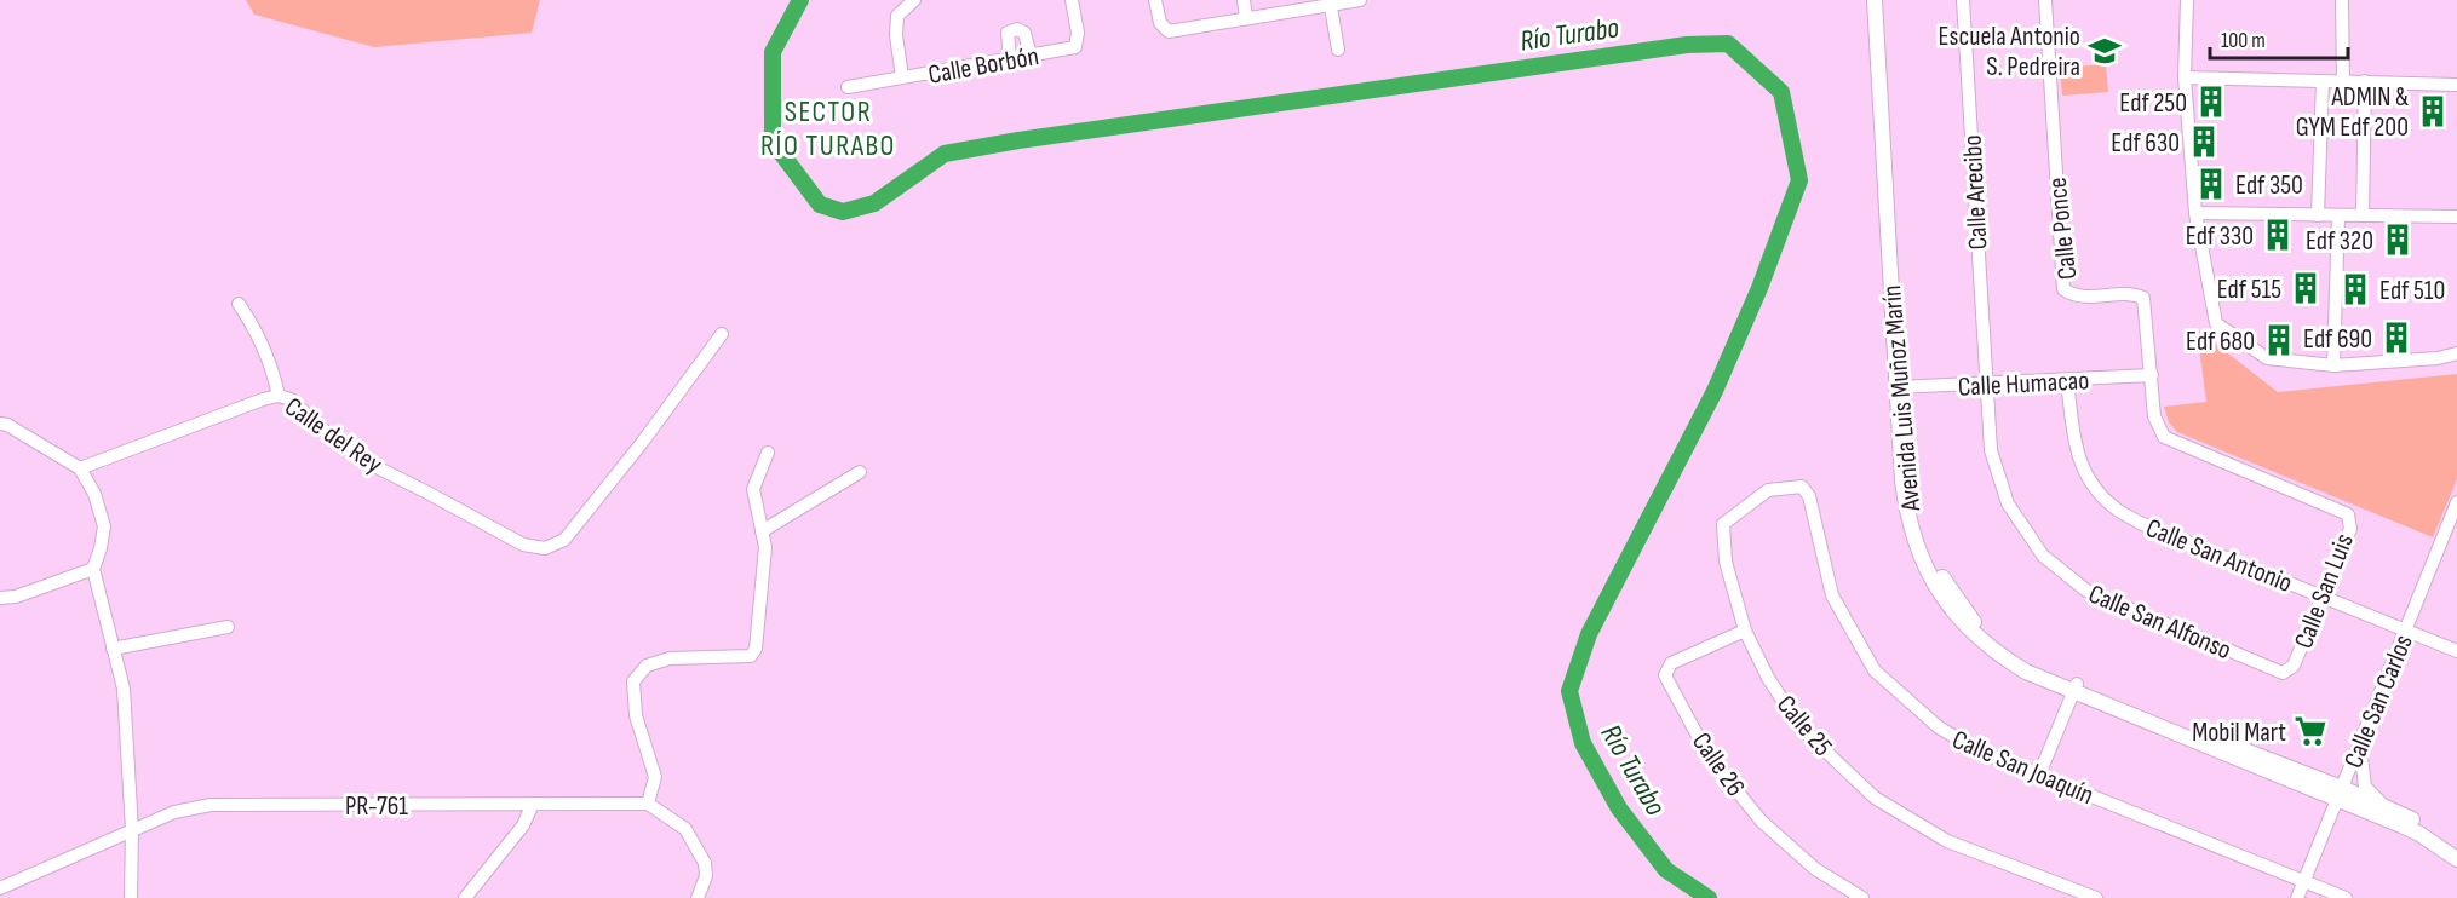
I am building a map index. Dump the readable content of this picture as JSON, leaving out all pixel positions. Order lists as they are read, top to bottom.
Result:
{
  "streets": {
    "main road": ["Avenida Luis Muñoz Marín"],
    "street": [
      "Calle Borbón",
      "Calle Arecibo",
      "Calle Ponce",
      "Calle Humacao",
      "Calle del Rey",
      "Calle San Antonio",
      "Calle San Luis",
      "Calle San Alfonso",
      "Calle San Carlos",
      "Calle 25",
      "Calle 26",
      "Calle San Joaquín",
      "PR-761"
    ]
  },
  "crossings": [
    ["Calle Arecibo", "Calle Humacao"],
    ["Calle Arecibo", "Calle San Alfonso"],
    ["Calle Ponce", "Calle Humacao"],
    ["Calle Ponce", "Calle San Luis"],
    ["Calle Humacao", "Avenida Luis Muñoz Marín"],
    ["Calle Humacao", "Calle San Antonio"],
    ["Calle Humacao", "Calle San Alfonso"],
    ["Avenida Luis Muñoz Marín", "Calle San Carlos"],
    ["Calle San Antonio", "Calle San Luis"],
    ["Calle San Antonio", "Calle San Carlos"],
    ["Calle San Luis", "Calle San Alfonso"],
    ["Calle San Carlos", "Calle San Joaquín"],
    ["Calle 25", "Calle 26"],
    ["Calle 25", "Calle San Joaquín"]
  ],
  "districts": ["SECTOR RÍO TURABO"],
  "water": ["Río Turabo"],
  "places": {
    "school or university": ["Escuela Antonio S. Pedreira"],
    "building": [
      "Edf 250",
      "ADMIN & GYM Edf 200",
      "Edf 630",
      "Edf 350",
      "Edf 330",
      "Edf 320",
      "Edf 515",
      "Edf 510",
      "Edf 690",
      "Edf 680"
    ],
    "supermarket": ["Mobil Mart"]
  },
  "scale_bar": "100 m"
}
